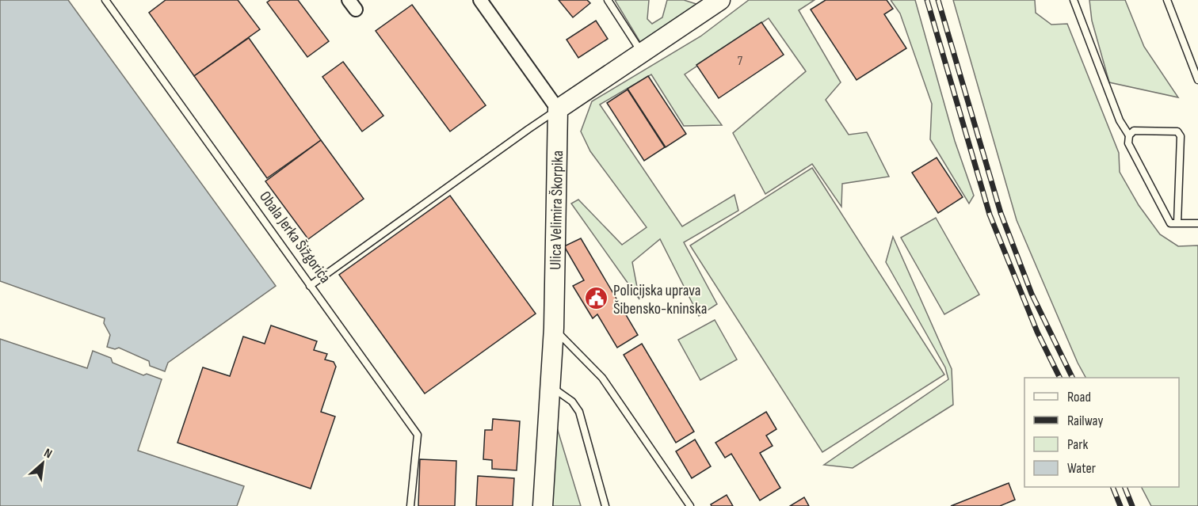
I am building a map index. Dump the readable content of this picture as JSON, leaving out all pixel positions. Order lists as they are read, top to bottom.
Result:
{
  "streets": {
    "street": ["Ulica Velimira Škorpika"],
    "lane": ["Obala Jerka Šižgorića"]
  },
  "places": {
    "public building": ["Policijska uprava Šibensko-kninska"]
  },
  "house_numbers": ["7"],
  "legend": [
    "Road",
    "Railway",
    "Park",
    "Water"
  ],
  "north": "top right"
}
